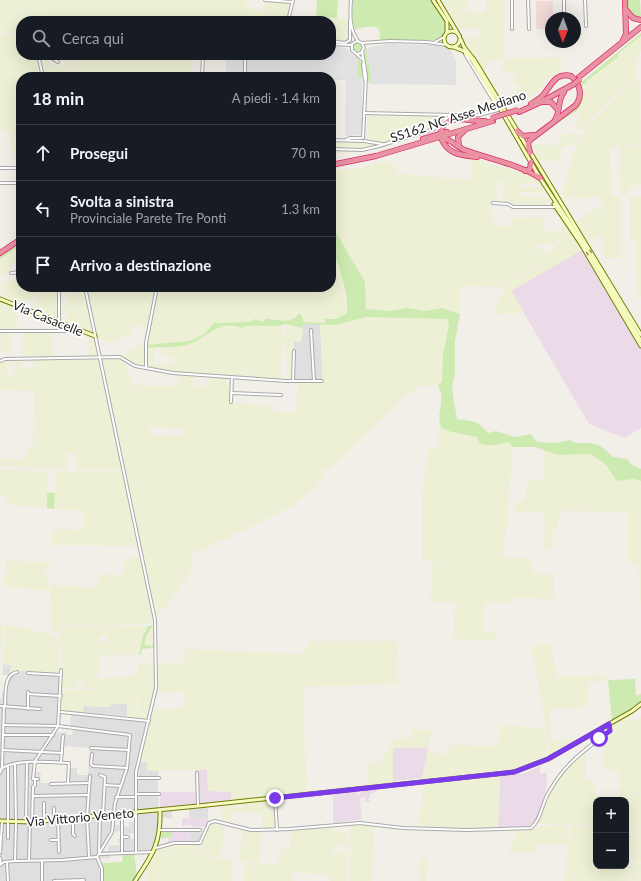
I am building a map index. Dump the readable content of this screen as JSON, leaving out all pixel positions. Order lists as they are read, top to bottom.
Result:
{
  "streets": {
    "highway": ["SS162 NC Asse Mediano"],
    "main road": ["Via Casacelle", "Via Vittorio Veneto"]
  },
  "north": "bottom",
  "page": {
    "search": "Cerca qui",
    "heading": ["18 min", "A piedi · 1.4 km"],
    "list": [
      ["Prosegui", "70 m"],
      ["Svolta a sinistra", "Provinciale Parete Tre Ponti", "1.3 km"],
      "Arrivo a destinazione"
    ],
    "map_buttons": ["+", "−"]
  }
}
